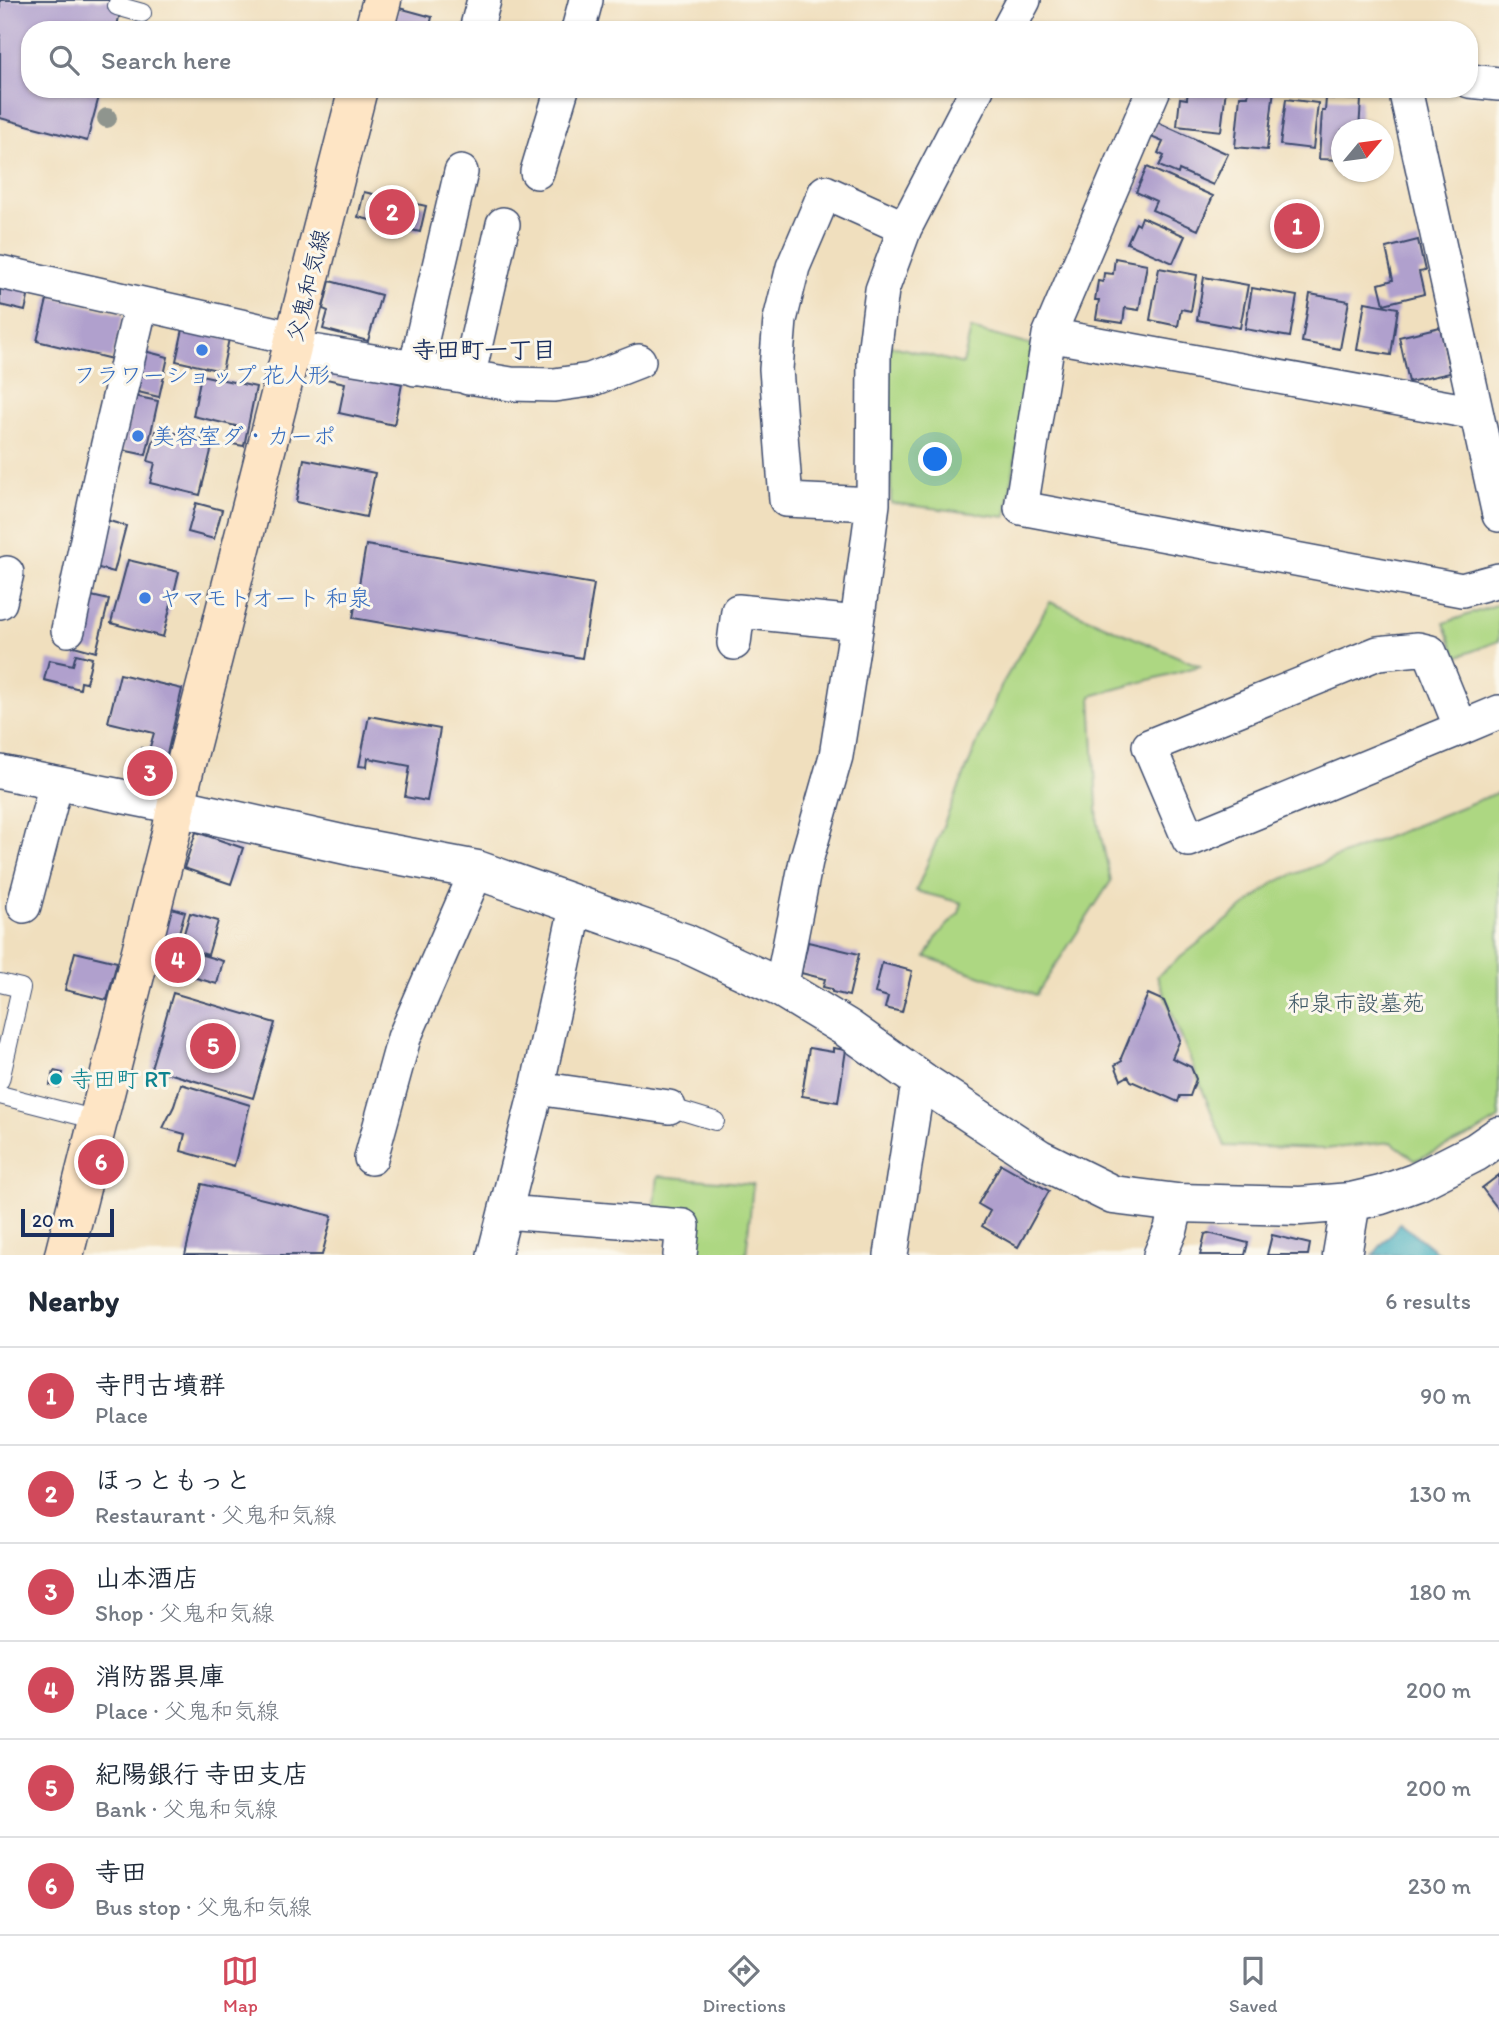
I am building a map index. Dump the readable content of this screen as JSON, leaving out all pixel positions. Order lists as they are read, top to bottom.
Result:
{
  "streets": {
    "main road": ["父鬼和気線"]
  },
  "districts": ["寺田町一丁目"],
  "parks": ["和泉市設墓苑"],
  "places": [
    "フラワーショップ 花人形",
    "美容室ダ・カーポ",
    "ヤマモトオート 和泉",
    "寺田町 RT"
  ],
  "scale_bar": "20 m",
  "north": "top right",
  "page": {
    "search": "Search here",
    "pins": [
      "2",
      "1",
      "3",
      "4",
      "5",
      "6"
    ],
    "scale": "20 m",
    "heading": ["Nearby", "6 results"],
    "list": [
      {
        "mark": "1",
        "name": "寺門古墳群",
        "note": "Place",
        "value": "90 m"
      },
      {
        "mark": "2",
        "name": "ほっともっと",
        "note": "Restaurant · 父鬼和気線",
        "value": "130 m"
      },
      {
        "mark": "3",
        "name": "山本酒店",
        "note": "Shop · 父鬼和気線",
        "value": "180 m"
      },
      {
        "mark": "4",
        "name": "消防器具庫",
        "note": "Place · 父鬼和気線",
        "value": "200 m"
      },
      {
        "mark": "5",
        "name": "紀陽銀行 寺田支店",
        "note": "Bank · 父鬼和気線",
        "value": "200 m"
      },
      {
        "mark": "6",
        "name": "寺田",
        "note": "Bus stop · 父鬼和気線",
        "value": "230 m"
      }
    ],
    "nav": ["Map", "Directions", "Saved"]
  }
}
